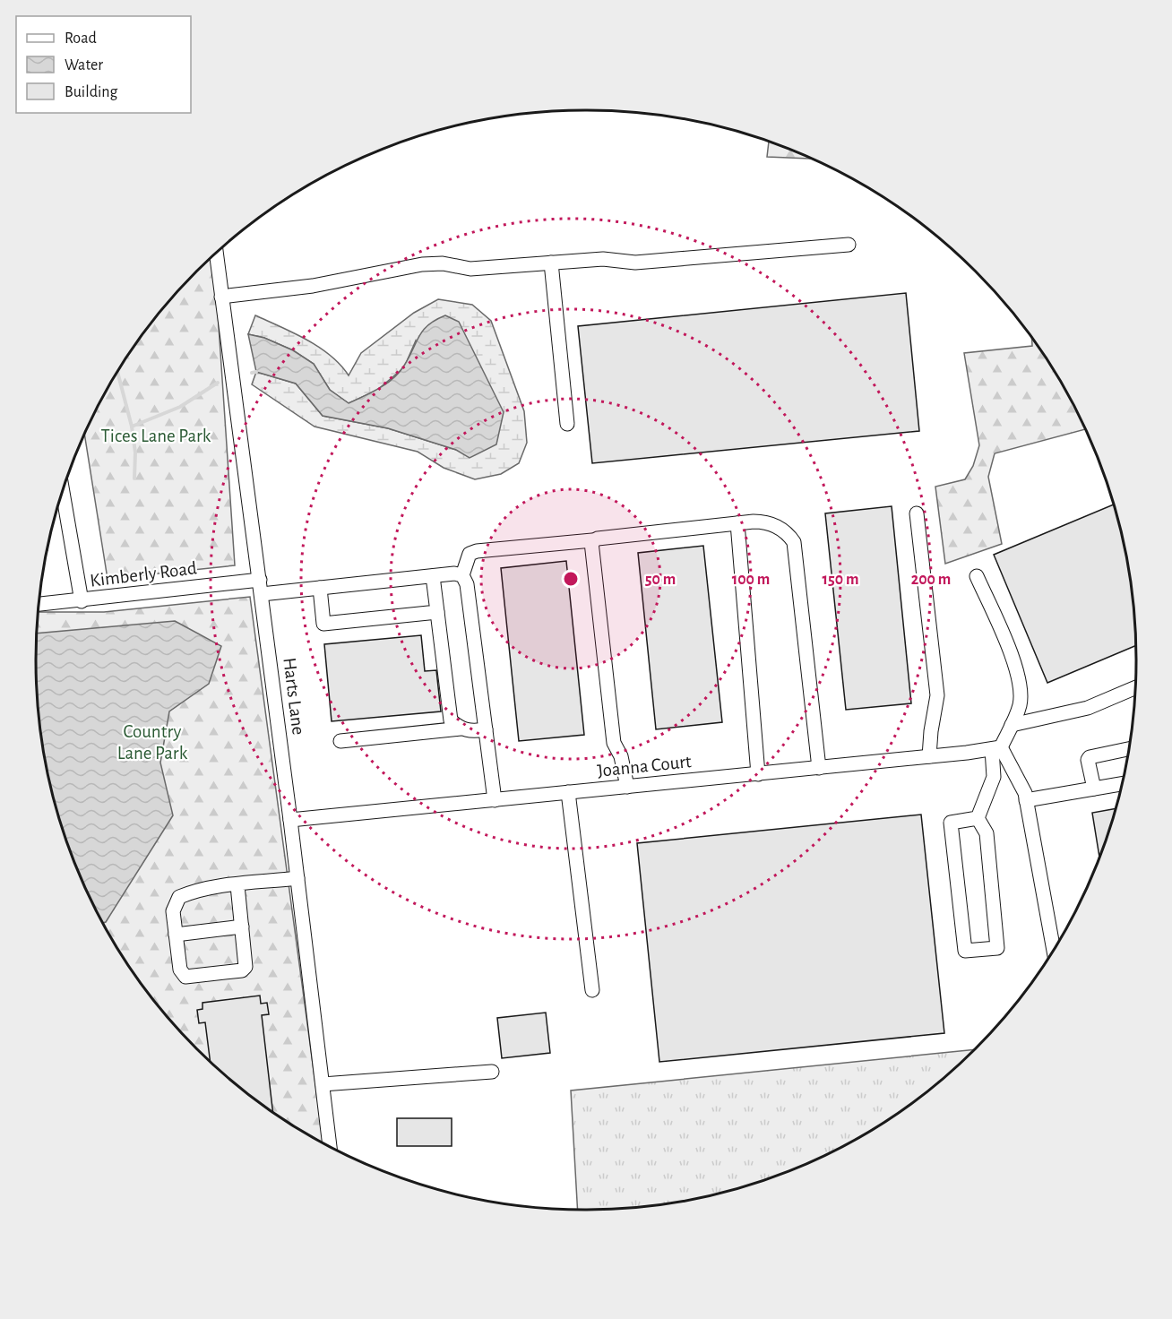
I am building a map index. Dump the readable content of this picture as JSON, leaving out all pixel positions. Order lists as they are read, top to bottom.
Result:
{
  "streets": {
    "street": ["Kimberly Road", "Harts Lane", "Joanna Court"]
  },
  "crossings": [
    ["Kimberly Road", "Harts Lane"],
    ["Harts Lane", "Joanna Court"]
  ],
  "parks": ["Tices Lane Park", "Country Lane Park"],
  "legend": ["Road", "Water", "Building"],
  "rings": [
    "50 m",
    "100 m",
    "150 m",
    "200 m"
  ]
}
